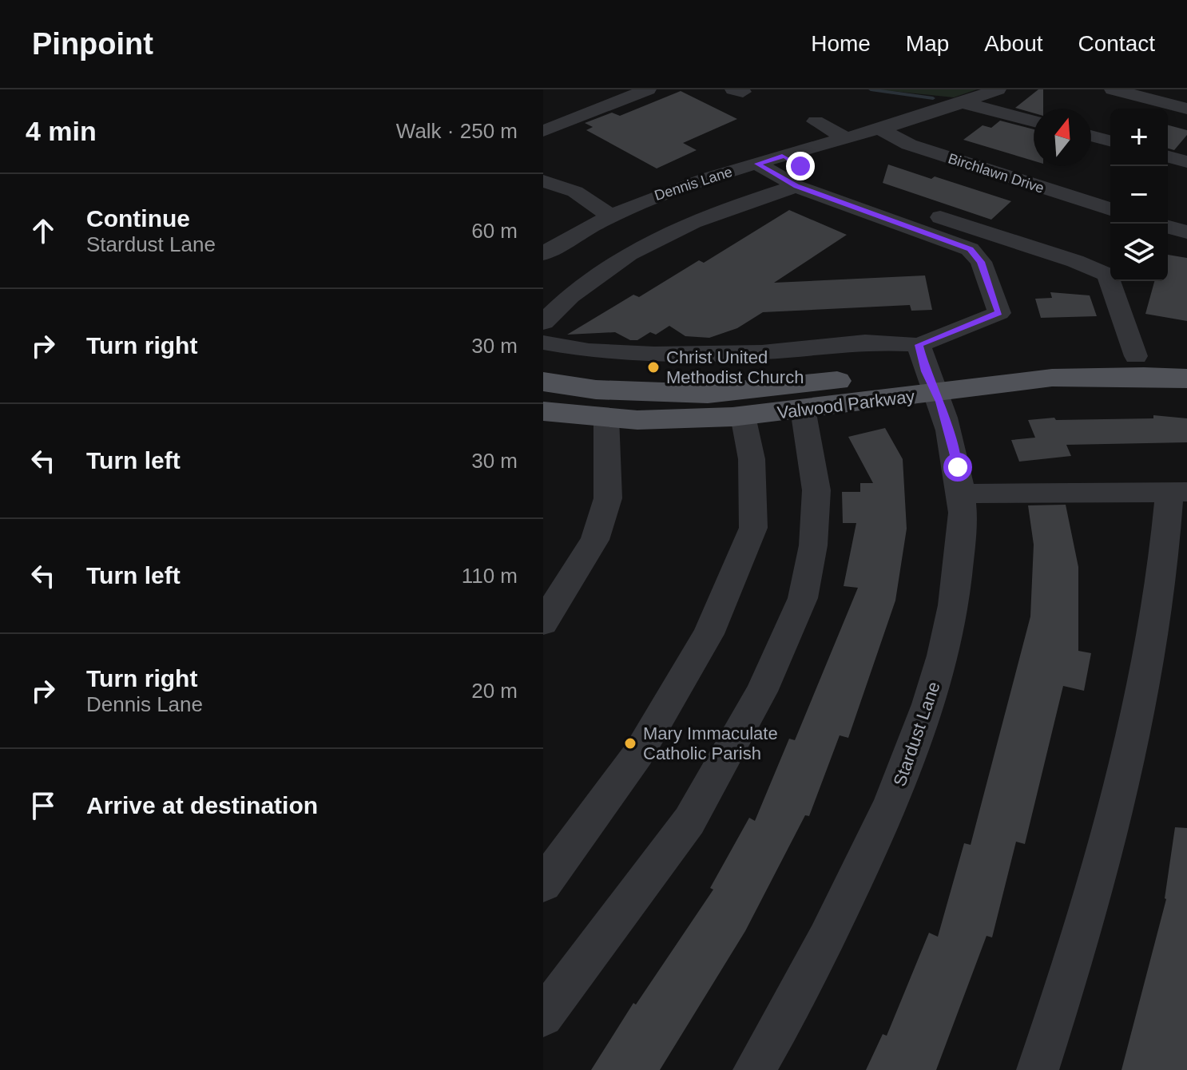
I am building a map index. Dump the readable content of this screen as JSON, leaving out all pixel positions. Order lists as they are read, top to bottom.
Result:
{
  "streets": {
    "main road": ["Valwood Parkway"],
    "street": ["Birchlawn Drive", "Dennis Lane", "Stardust Lane"]
  },
  "crossings": [
    ["Birchlawn Drive", "Dennis Lane"],
    ["Valwood Parkway", "Stardust Lane"]
  ],
  "places": ["Christ United Methodist Church", "Mary Immaculate Catholic Parish"],
  "north": "top",
  "page": {
    "header": "Pinpoint",
    "nav": [
      "Home",
      "Map",
      "About",
      "Contact"
    ],
    "heading": ["4 min", "Walk · 250 m"],
    "map_buttons": ["+", "−"],
    "list": [
      ["Continue", "Stardust Lane", "60 m"],
      ["Turn right", "30 m"],
      ["Turn left", "30 m"],
      ["Turn left", "110 m"],
      ["Turn right", "Dennis Lane", "20 m"],
      "Arrive at destination"
    ]
  }
}
